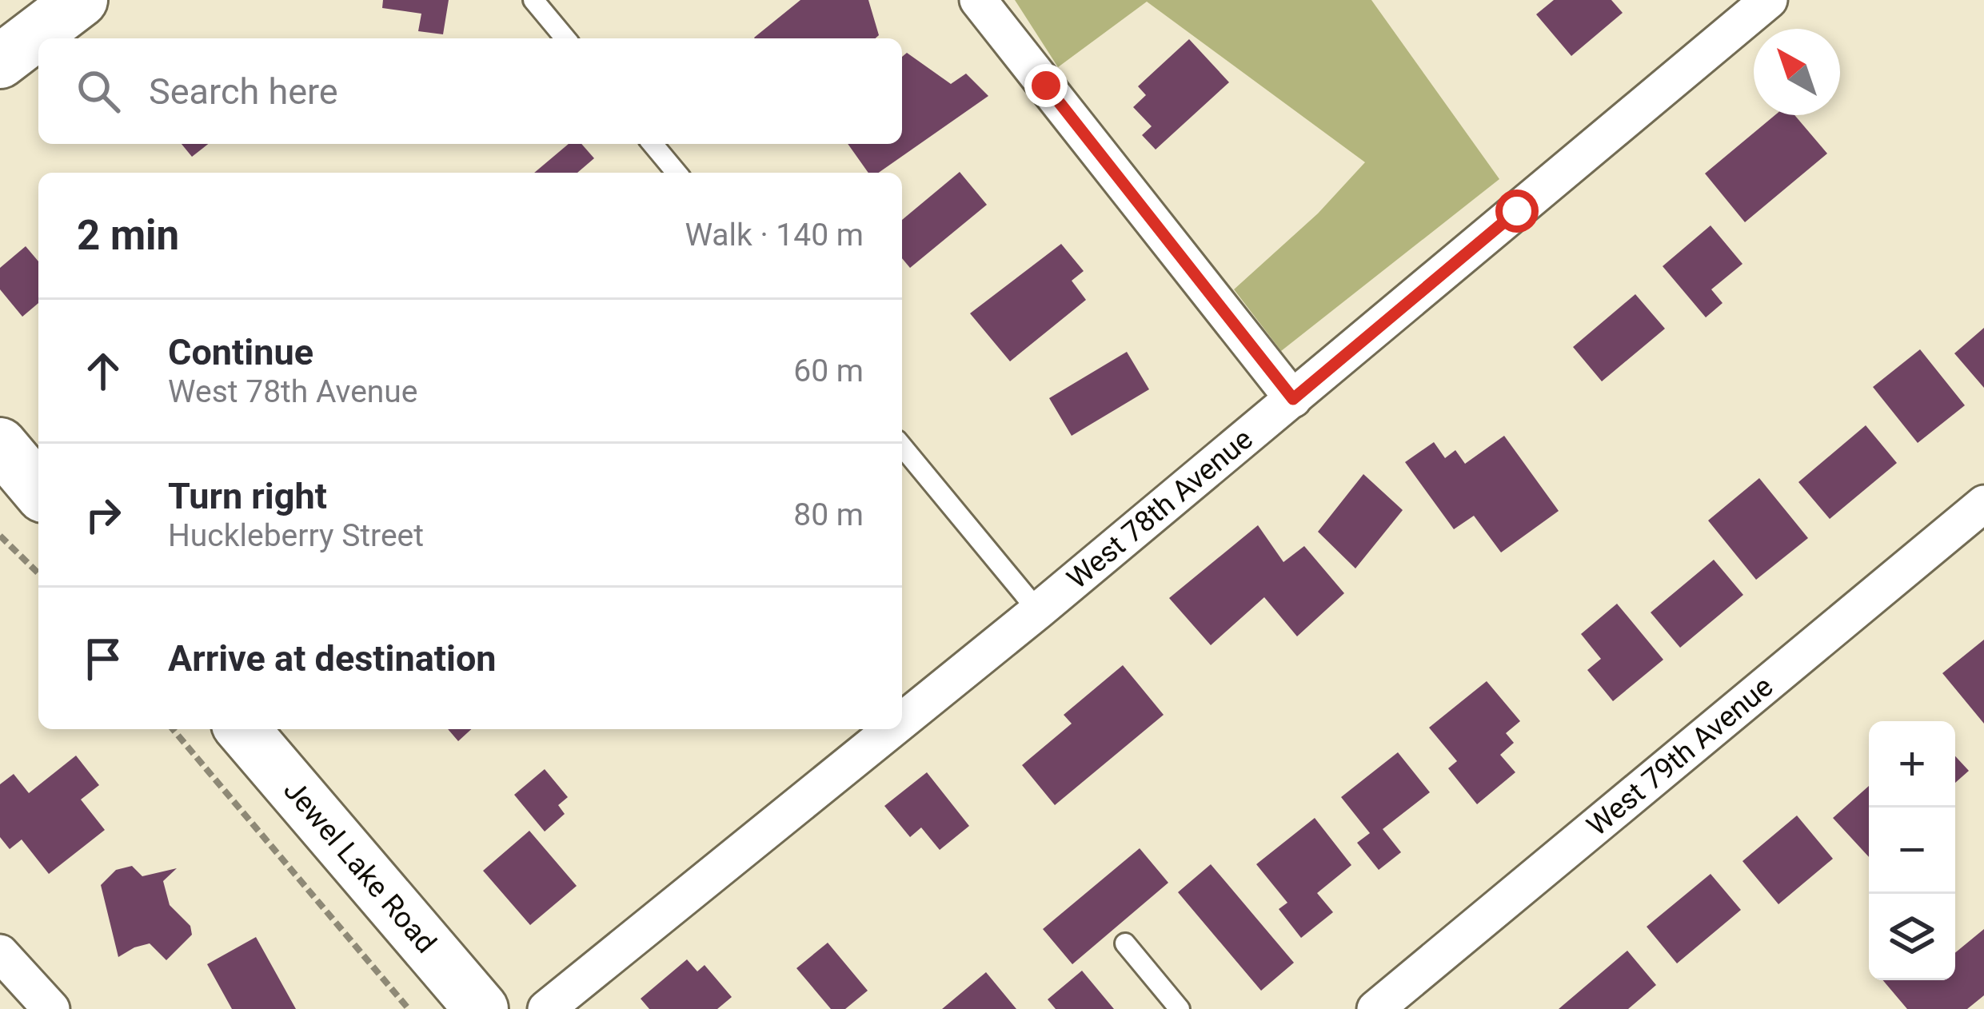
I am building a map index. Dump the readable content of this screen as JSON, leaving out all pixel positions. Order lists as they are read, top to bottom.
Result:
{
  "streets": {
    "main road": ["Jewel Lake Road"],
    "street": ["West 78th Avenue", "West 79th Avenue"]
  },
  "north": "top left",
  "page": {
    "search": "Search here",
    "heading": ["2 min", "Walk · 140 m"],
    "list": [
      ["Continue", "West 78th Avenue", "60 m"],
      ["Turn right", "Huckleberry Street", "80 m"],
      "Arrive at destination"
    ],
    "map_buttons": ["+", "−"]
  }
}
